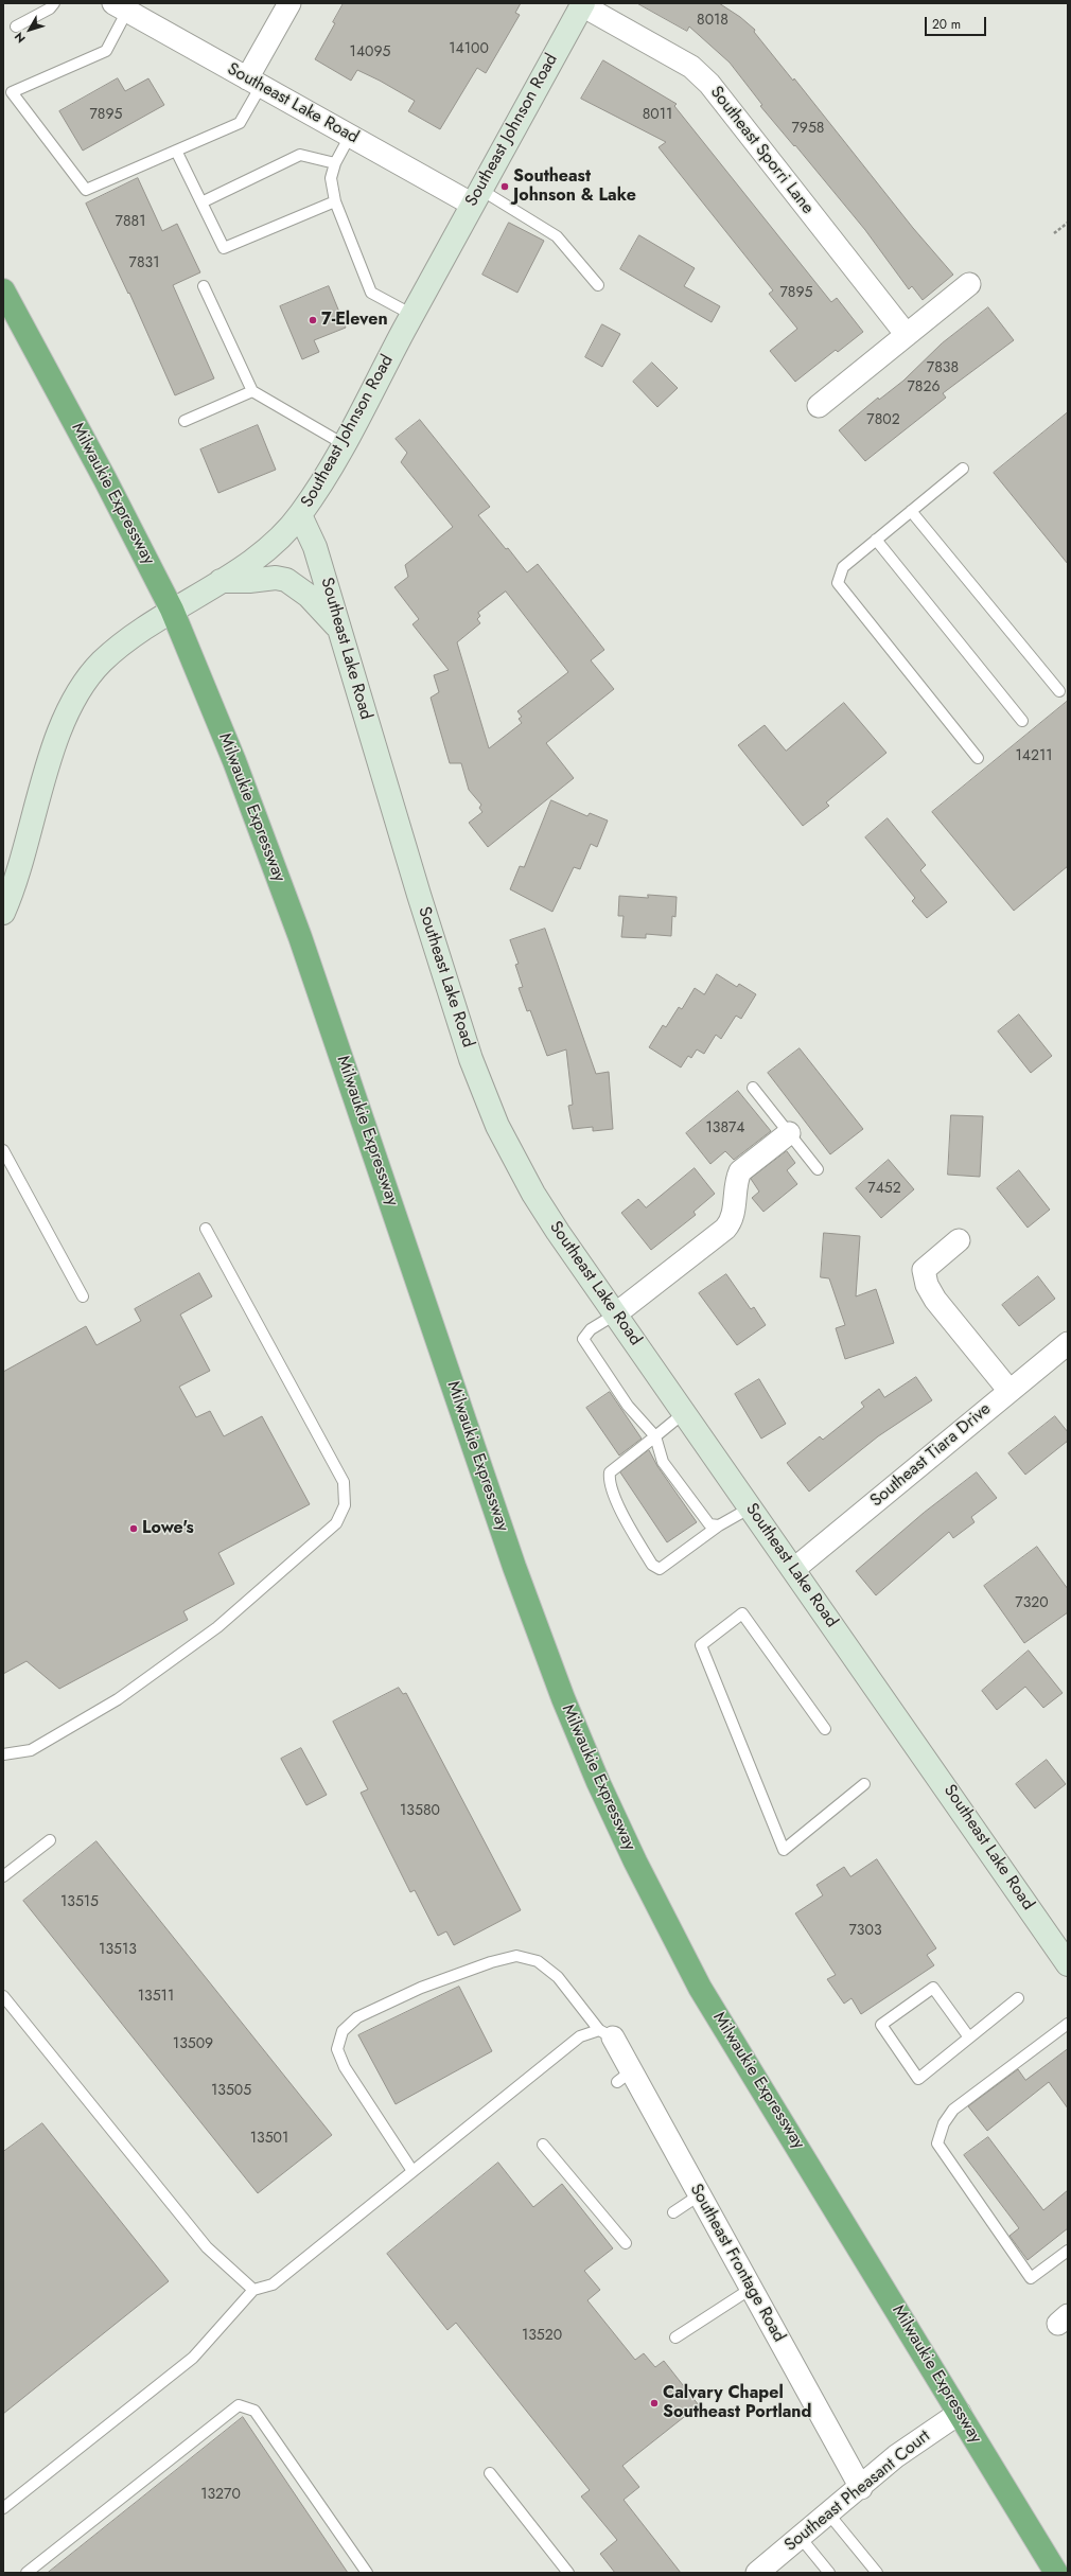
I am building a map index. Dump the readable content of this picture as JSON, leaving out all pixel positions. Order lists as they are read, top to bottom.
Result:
{
  "streets": {
    "highway": ["Milwaukie Expressway"],
    "street": [
      "Southeast Lake Road",
      "Southeast Johnson Road",
      "Southeast Sporri Lane",
      "Southeast Tiara Drive",
      "Southeast Frontage Road",
      "Southeast Pheasant Court"
    ]
  },
  "crossings": [
    ["Southeast Lake Road", "Southeast Johnson Road"],
    ["Southeast Lake Road", "Southeast Tiara Drive"],
    ["Southeast Johnson Road", "Southeast Sporri Lane"],
    ["Southeast Johnson Road", "Milwaukie Expressway"],
    ["Milwaukie Expressway", "Southeast Pheasant Court"],
    ["Southeast Frontage Road", "Southeast Pheasant Court"]
  ],
  "places": [
    "Southeast Johnson & Lake",
    "7-Eleven",
    "Lowe's",
    "Calvary Chapel Southeast Portland"
  ],
  "house_numbers": [
    "8018",
    "14100",
    "14095",
    "7895",
    "8011",
    "7958",
    "7881",
    "7831",
    "7895",
    "7838",
    "7826",
    "7802",
    "14211",
    "13874",
    "7452",
    "7320",
    "13580",
    "13515",
    "7303",
    "13513",
    "13511",
    "13509",
    "13505",
    "13501",
    "13520",
    "13270"
  ],
  "scale_bar": "20 m",
  "north": "bottom left"
}
